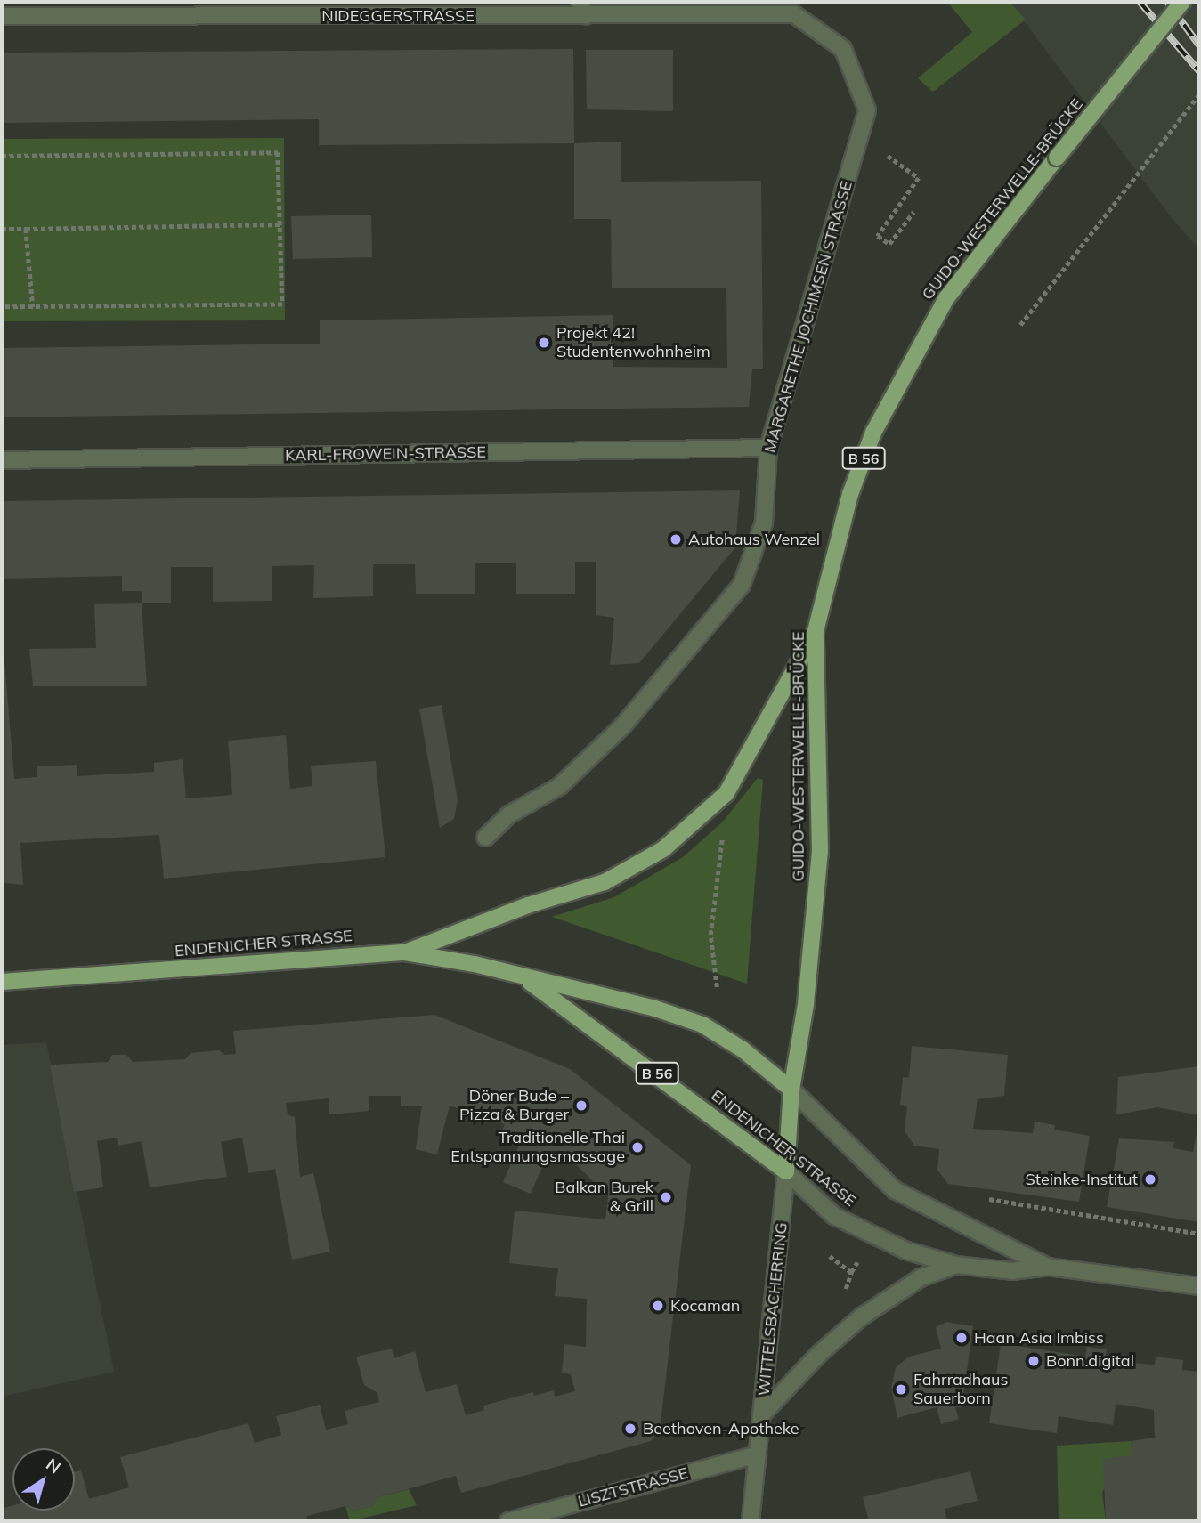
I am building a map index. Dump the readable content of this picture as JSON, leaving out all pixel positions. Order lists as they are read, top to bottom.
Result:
{
  "streets": {
    "main road": ["GUIDO-WESTERWELLE-BRÜCKE", "B 56", "ENDENICHER STRASSE"],
    "street": [
      "NIDEGGERSTRASSE",
      "MARGARETHE JOCHIMSEN STRASSE",
      "KARL-FROWEIN-STRASSE",
      "WITTELSBACHERRING",
      "LISZTSTRASSE"
    ]
  },
  "crossings": [
    ["NIDEGGERSTRASSE", "MARGARETHE JOCHIMSEN STRASSE"],
    ["GUIDO-WESTERWELLE-BRÜCKE", "B 56"],
    ["GUIDO-WESTERWELLE-BRÜCKE", "ENDENICHER STRASSE"],
    ["GUIDO-WESTERWELLE-BRÜCKE", "WITTELSBACHERRING"],
    ["MARGARETHE JOCHIMSEN STRASSE", "KARL-FROWEIN-STRASSE"],
    ["B 56", "ENDENICHER STRASSE"],
    ["ENDENICHER STRASSE", "WITTELSBACHERRING"],
    ["WITTELSBACHERRING", "LISZTSTRASSE"]
  ],
  "places": [
    "Projekt 42! Studentenwohnheim",
    "Autohaus Wenzel",
    "Döner Bude – Pizza & Burger",
    "Traditionelle Thai Entspannungsmassage",
    "Steinke-Institut",
    "Balkan Burek & Grill",
    "Kocaman",
    "Haan Asia Imbiss",
    "Bonn.digital",
    "Fahrradhaus Sauerborn",
    "Beethoven-Apotheke"
  ],
  "north": "top right"
}
